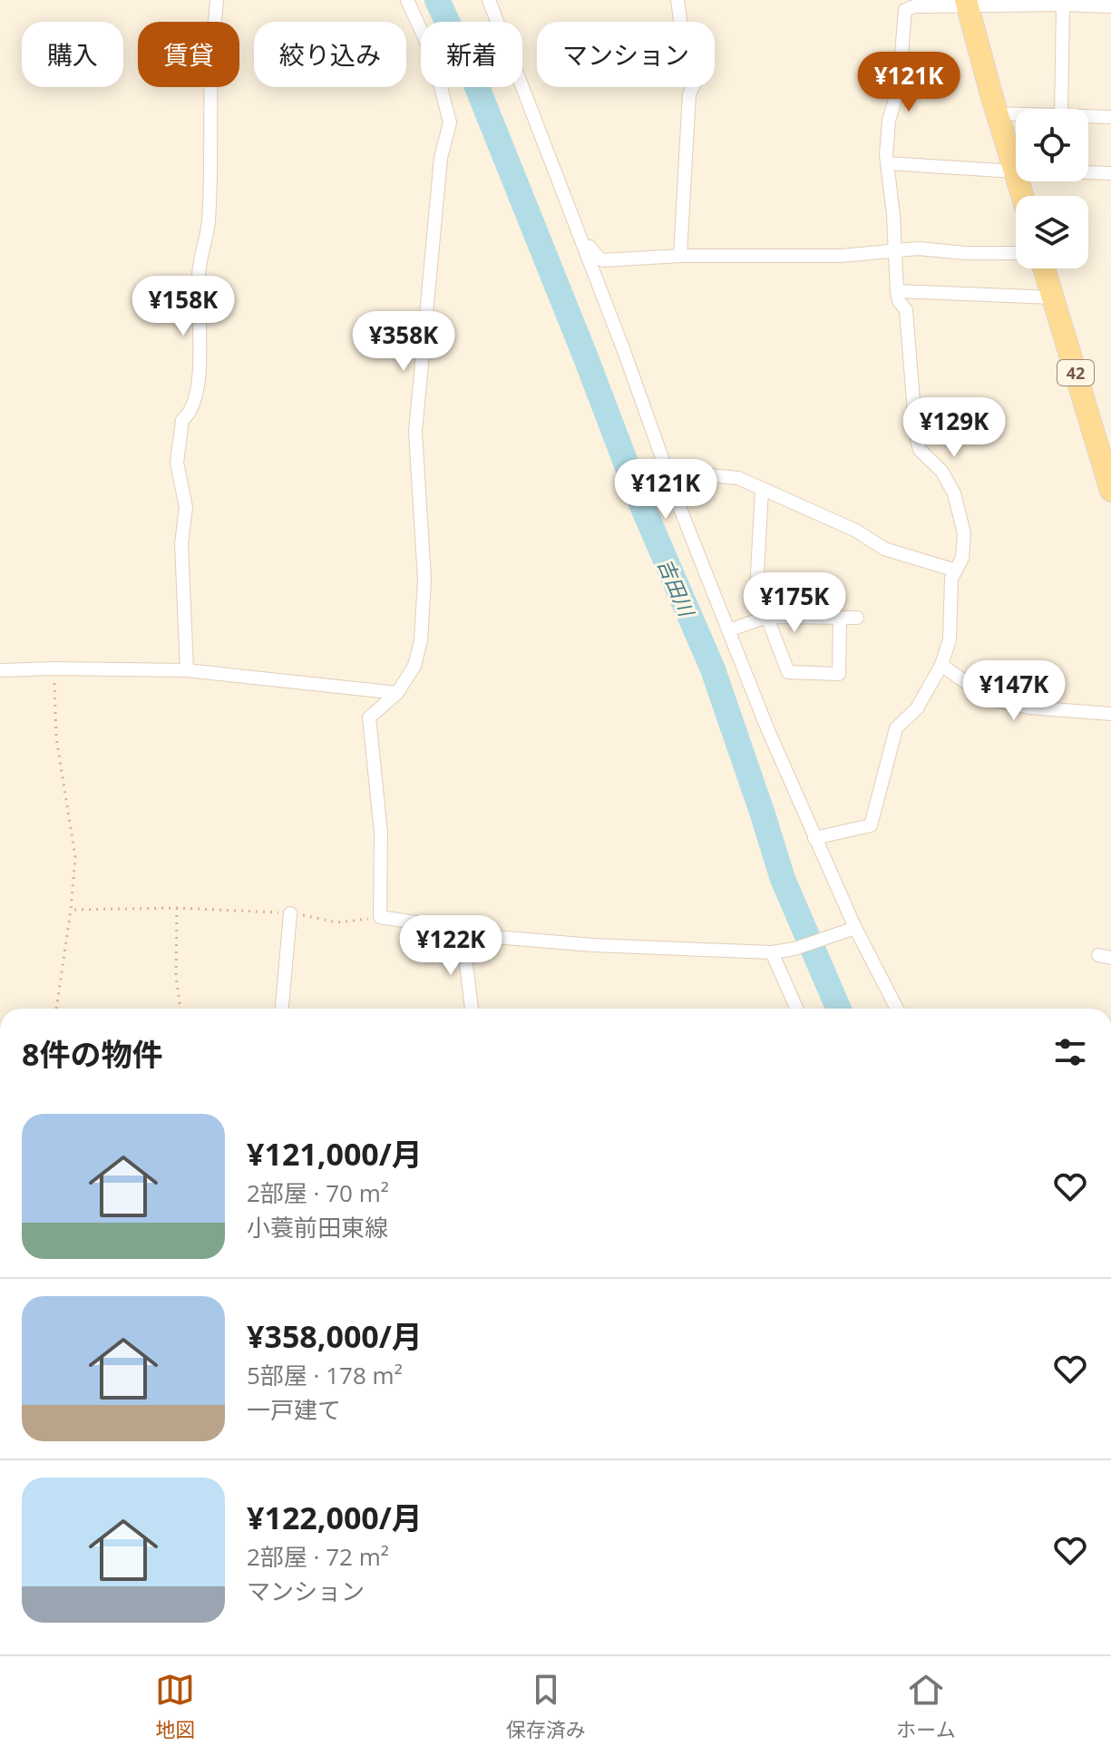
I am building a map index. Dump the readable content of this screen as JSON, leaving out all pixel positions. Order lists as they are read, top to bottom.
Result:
{
  "streets": {
    "main road": ["42"]
  },
  "water": ["吉田川"],
  "page": {
    "chip": [
      "購入",
      "賃貸",
      "絞り込み",
      "新着",
      "マンション"
    ],
    "price": [
      "¥121K",
      "¥158K",
      "¥358K",
      "¥129K",
      "¥121K",
      "¥175K",
      "¥147K",
      "¥122K"
    ],
    "heading": "8件の物件",
    "list": [
      {
        "name": "¥121,000/月",
        "note": "2部屋 · 70 m² · 小蓑前田東線"
      },
      {
        "name": "¥358,000/月",
        "note": "5部屋 · 178 m² · 一戸建て"
      },
      {
        "name": "¥122,000/月",
        "note": "2部屋 · 72 m² · マンション"
      }
    ],
    "tabs": ["地図", "保存済み", "ホーム"]
  }
}
